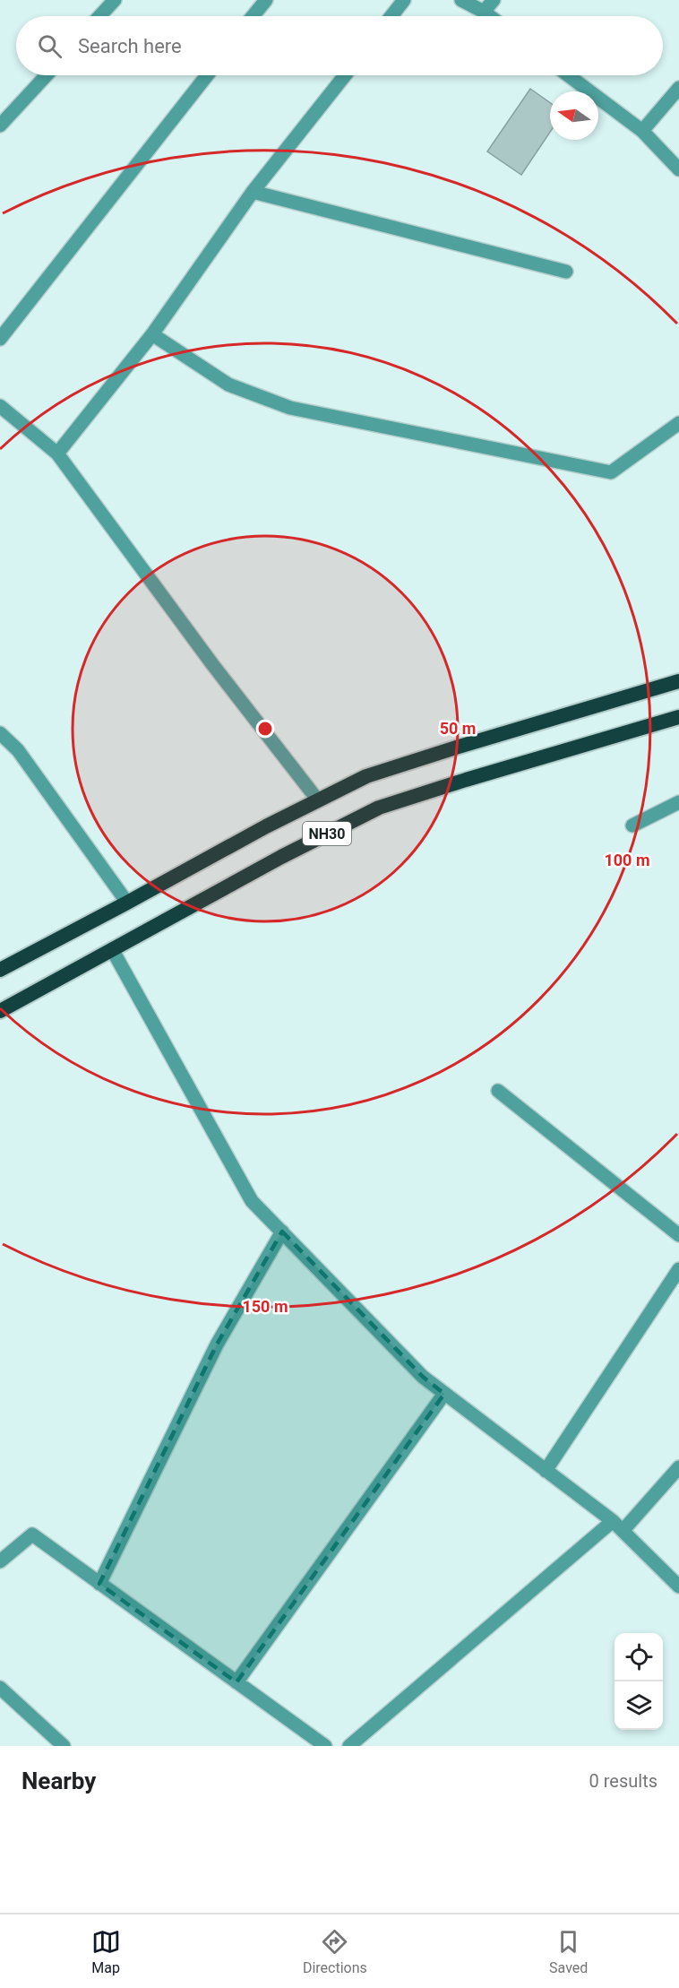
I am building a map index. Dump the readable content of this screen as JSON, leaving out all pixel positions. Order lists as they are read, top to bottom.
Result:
{
  "streets": {
    "highway": ["NH30"]
  },
  "north": "left",
  "page": {
    "search": "Search here",
    "heading": ["Nearby", "0 results"],
    "nav": ["Map", "Directions", "Saved"]
  },
  "rings": ["50 m", "100 m", "150 m"]
}
